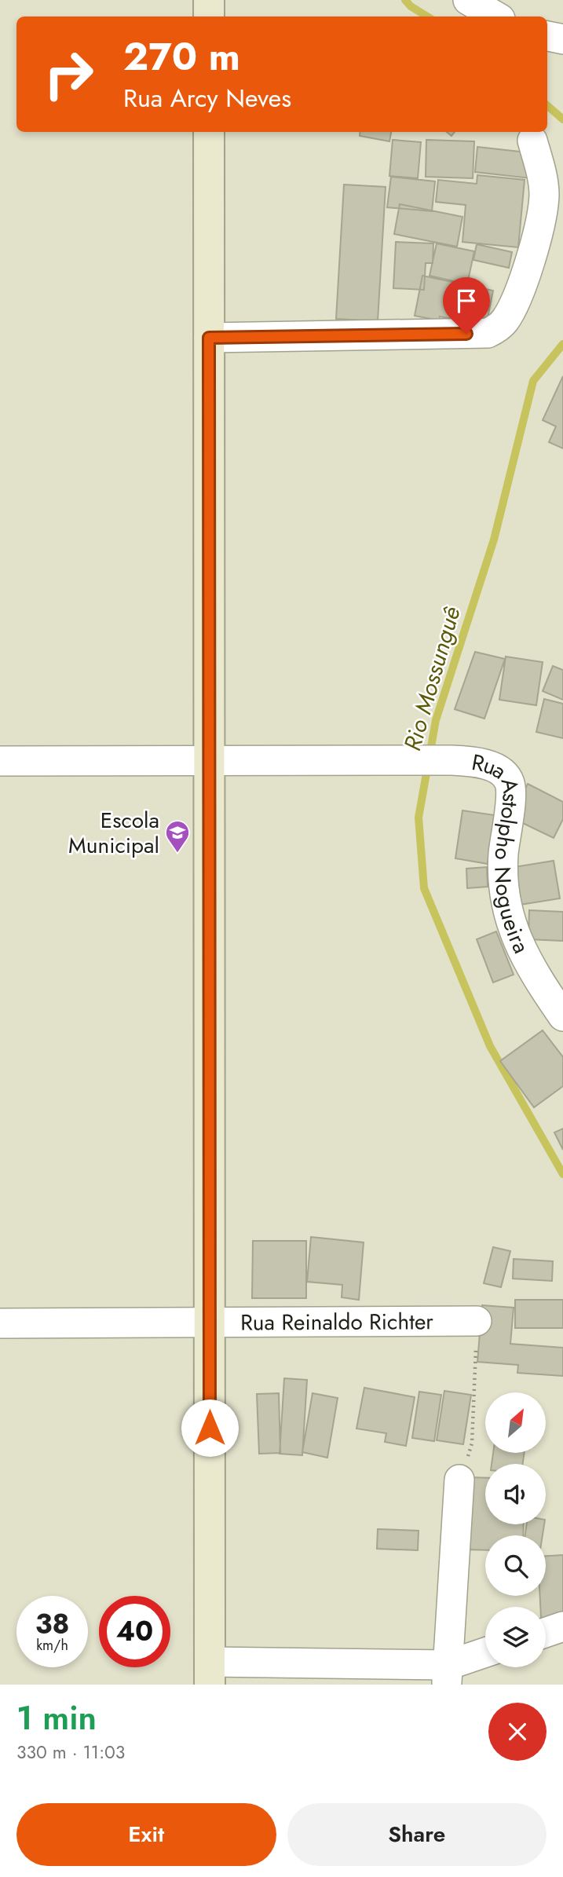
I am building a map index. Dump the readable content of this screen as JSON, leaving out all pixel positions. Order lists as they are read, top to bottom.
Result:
{
  "streets": {
    "street": ["Rua Astolpho Nogueira", "Rua Reinaldo Richter"]
  },
  "water": ["Rio Mossunguê"],
  "places": {
    "school or university": ["Escola Municipal"]
  },
  "north": "top right",
  "page": {
    "turn": ["270 m", "Rua Arcy Neves"],
    "speed": "38 km/h",
    "limit": "40",
    "heading": ["1 min", "330 m · 11:03"],
    "buttons": ["Exit", "Share"]
  }
}
